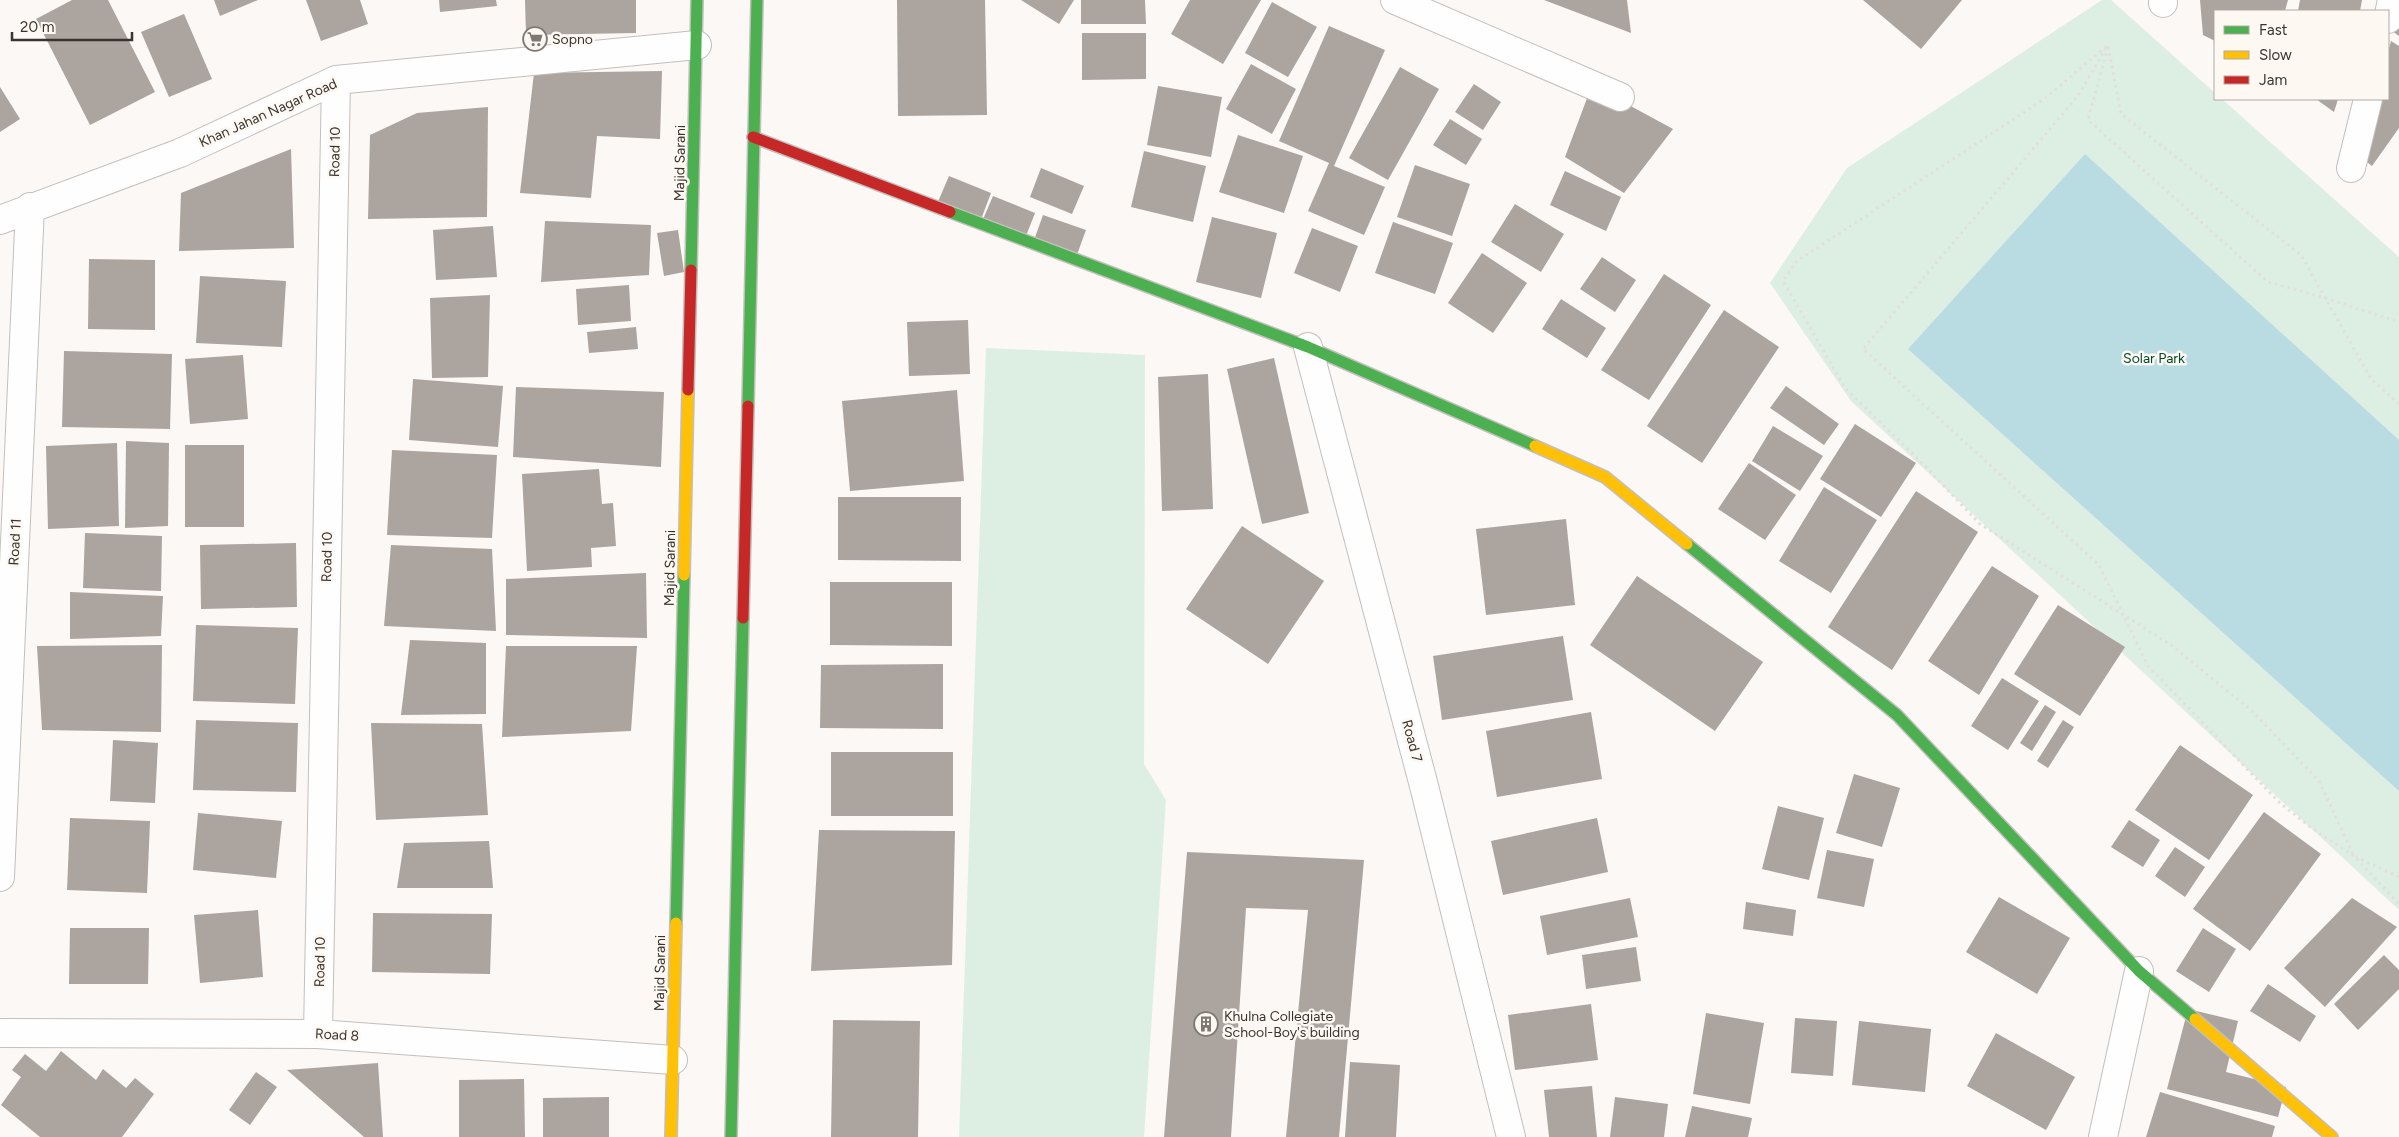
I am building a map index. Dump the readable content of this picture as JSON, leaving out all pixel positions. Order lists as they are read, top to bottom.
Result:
{
  "streets": {
    "main road": ["Majid Sarani"],
    "street": [
      "Khan Jahan Nagar Road",
      "Road 10",
      "Road 11",
      "Road 7",
      "Road 8"
    ]
  },
  "crossings": [
    ["Khan Jahan Nagar Road", "Road 10"],
    ["Khan Jahan Nagar Road", "Majid Sarani"],
    ["Khan Jahan Nagar Road", "Road 11"],
    ["Road 10", "Road 8"],
    ["Majid Sarani", "Road 8"]
  ],
  "parks": ["Solar Park"],
  "places": {
    "supermarket": ["Sopno"],
    "building": ["Khulna Collegiate School-Boy's building"]
  },
  "legend": ["Fast", "Slow", "Jam"],
  "scale_bar": "20 m"
}
